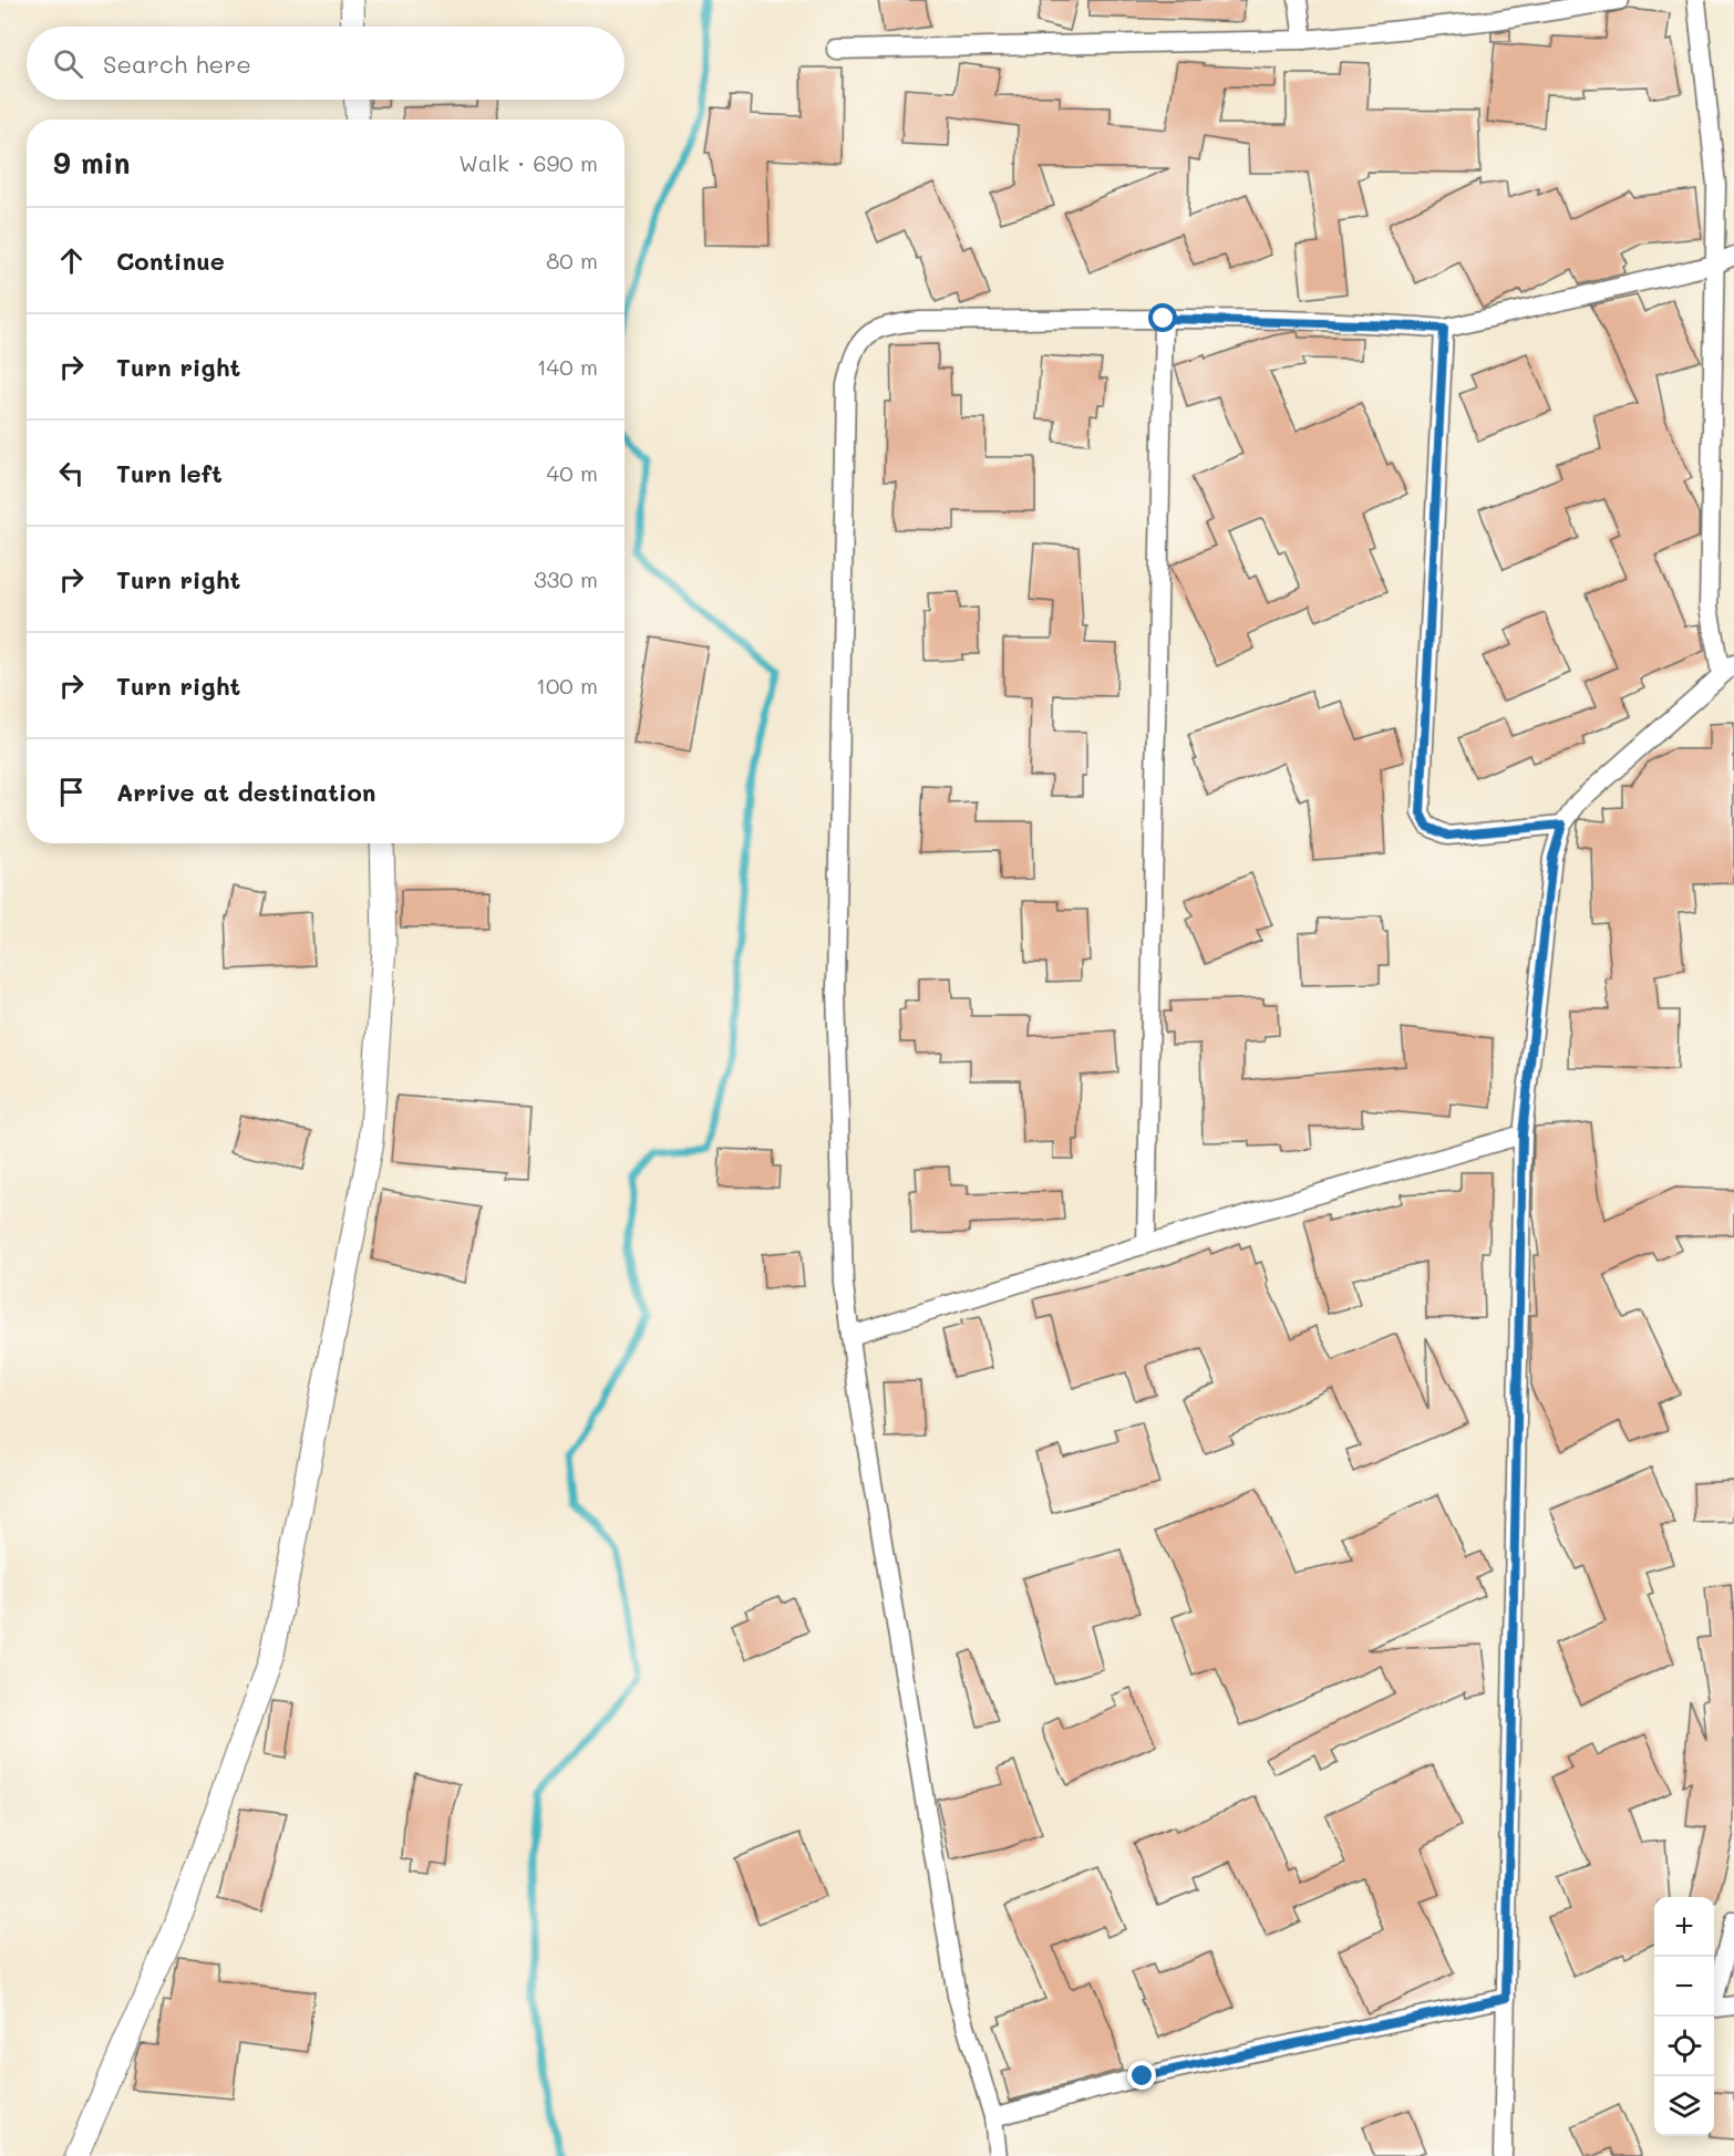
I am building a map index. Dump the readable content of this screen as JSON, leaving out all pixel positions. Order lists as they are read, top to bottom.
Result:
{
  "page": {
    "search": "Search here",
    "heading": ["9 min", "Walk · 690 m"],
    "list": [
      ["Continue", "80 m"],
      ["Turn right", "140 m"],
      ["Turn left", "40 m"],
      ["Turn right", "330 m"],
      ["Turn right", "100 m"],
      "Arrive at destination"
    ],
    "map_buttons": ["+", "−"]
  }
}
